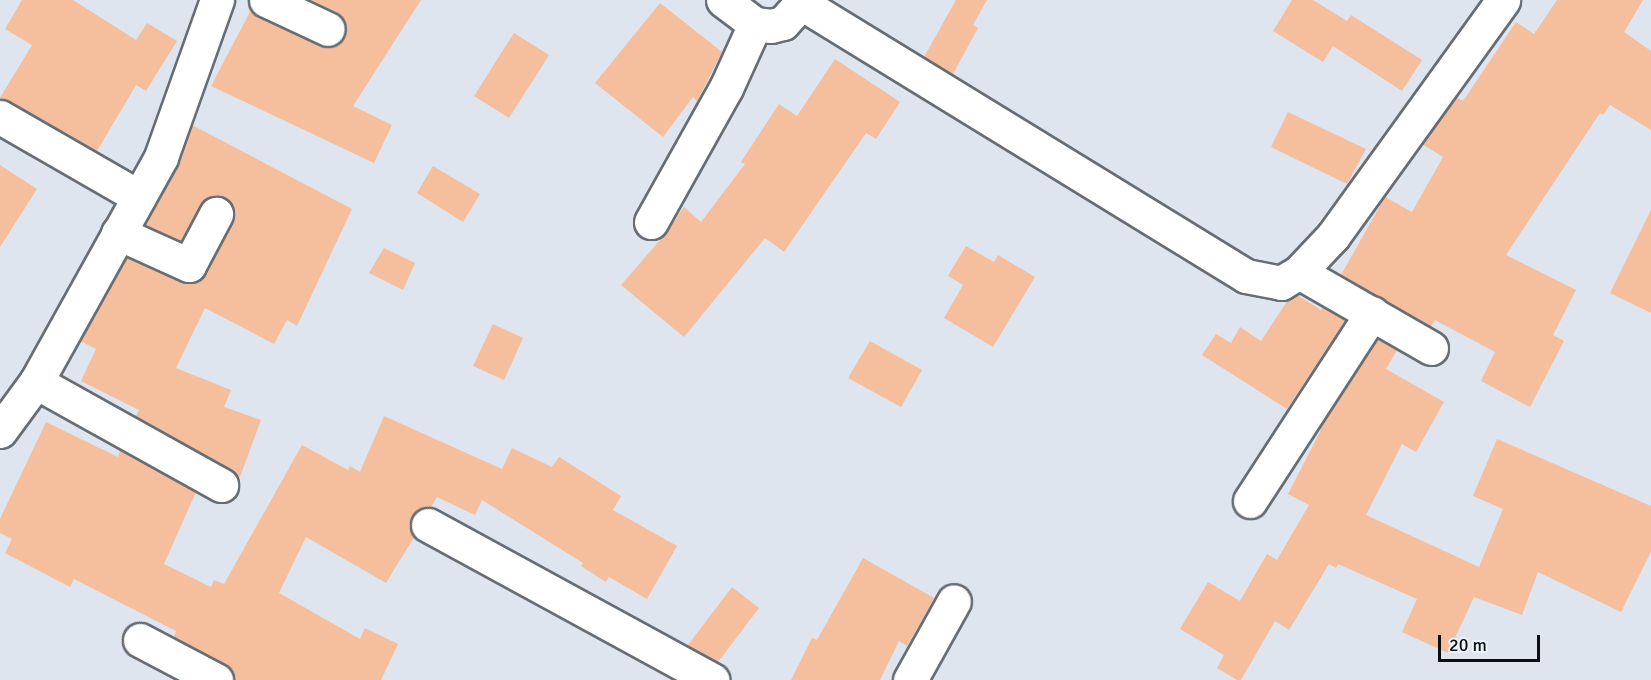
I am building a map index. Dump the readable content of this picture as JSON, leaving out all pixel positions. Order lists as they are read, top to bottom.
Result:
{
  "scale_bar": "20 m"
}
